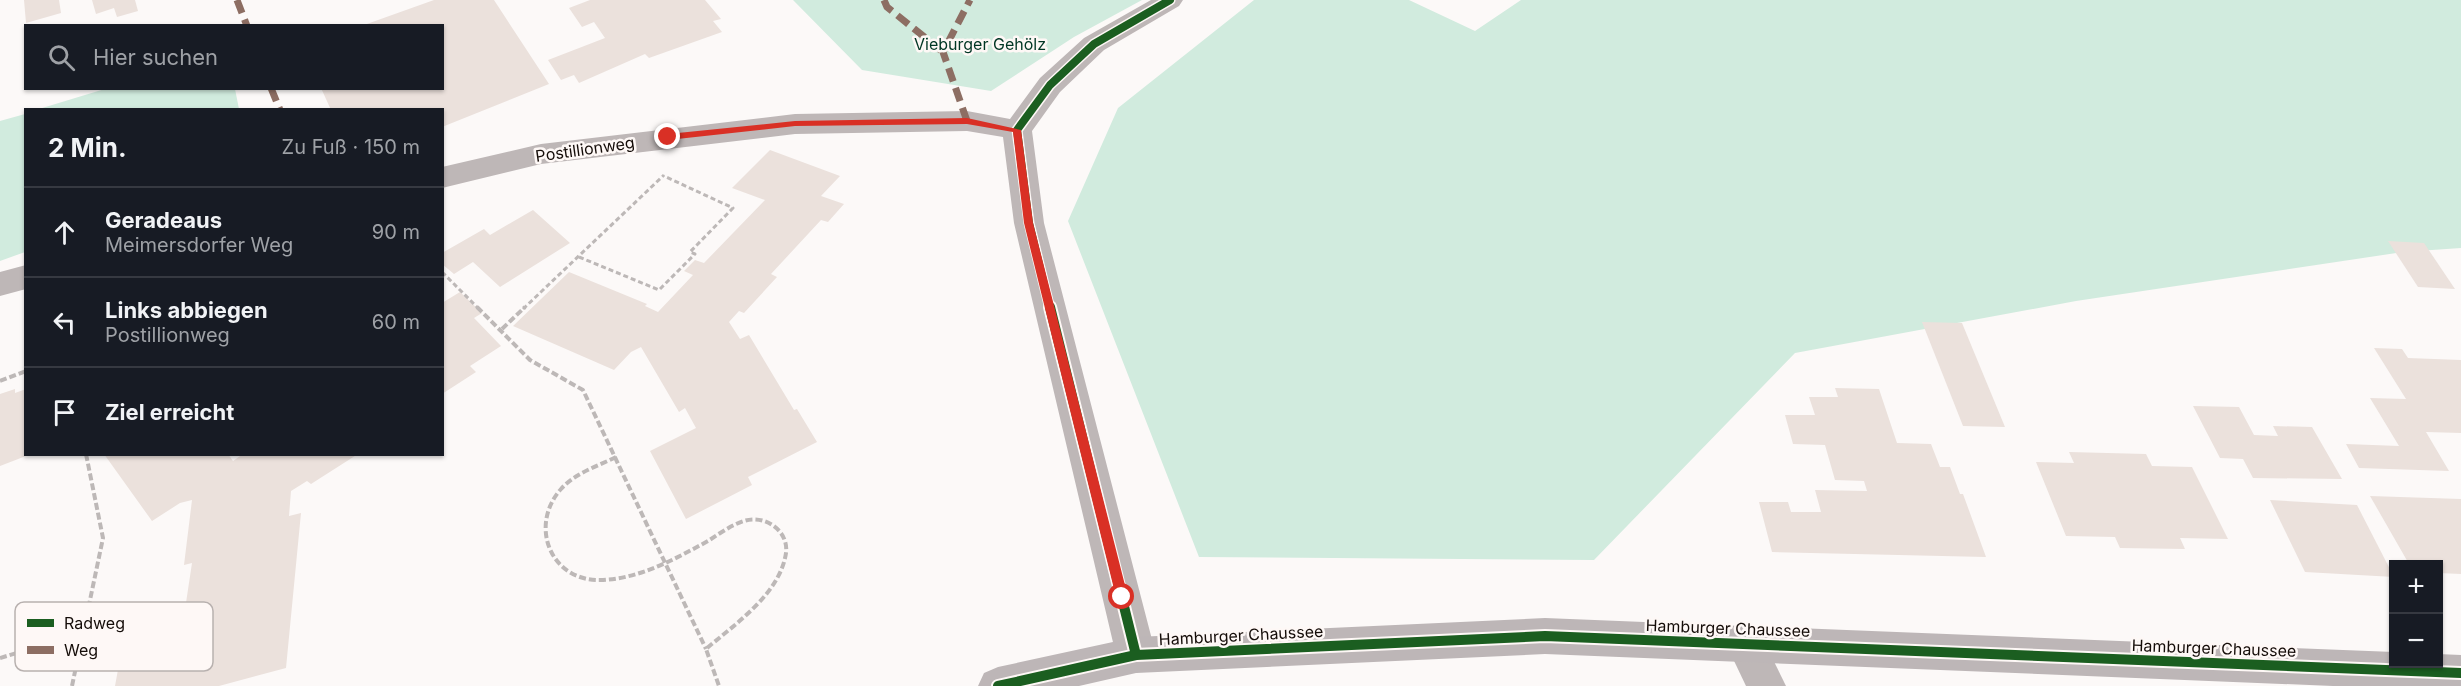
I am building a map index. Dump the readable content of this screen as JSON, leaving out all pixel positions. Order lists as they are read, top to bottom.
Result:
{
  "streets": {
    "main road": ["Hamburger Chaussee"],
    "street": ["Postillionweg"]
  },
  "parks": ["Vieburger Gehölz"],
  "legend": ["Radweg", "Weg"],
  "page": {
    "search": "Hier suchen",
    "heading": ["2 Min.", "Zu Fuß · 150 m"],
    "list": [
      ["Geradeaus", "Meimersdorfer Weg", "90 m"],
      ["Links abbiegen", "Postillionweg", "60 m"],
      "Ziel erreicht"
    ],
    "map_buttons": ["+", "−"]
  }
}
